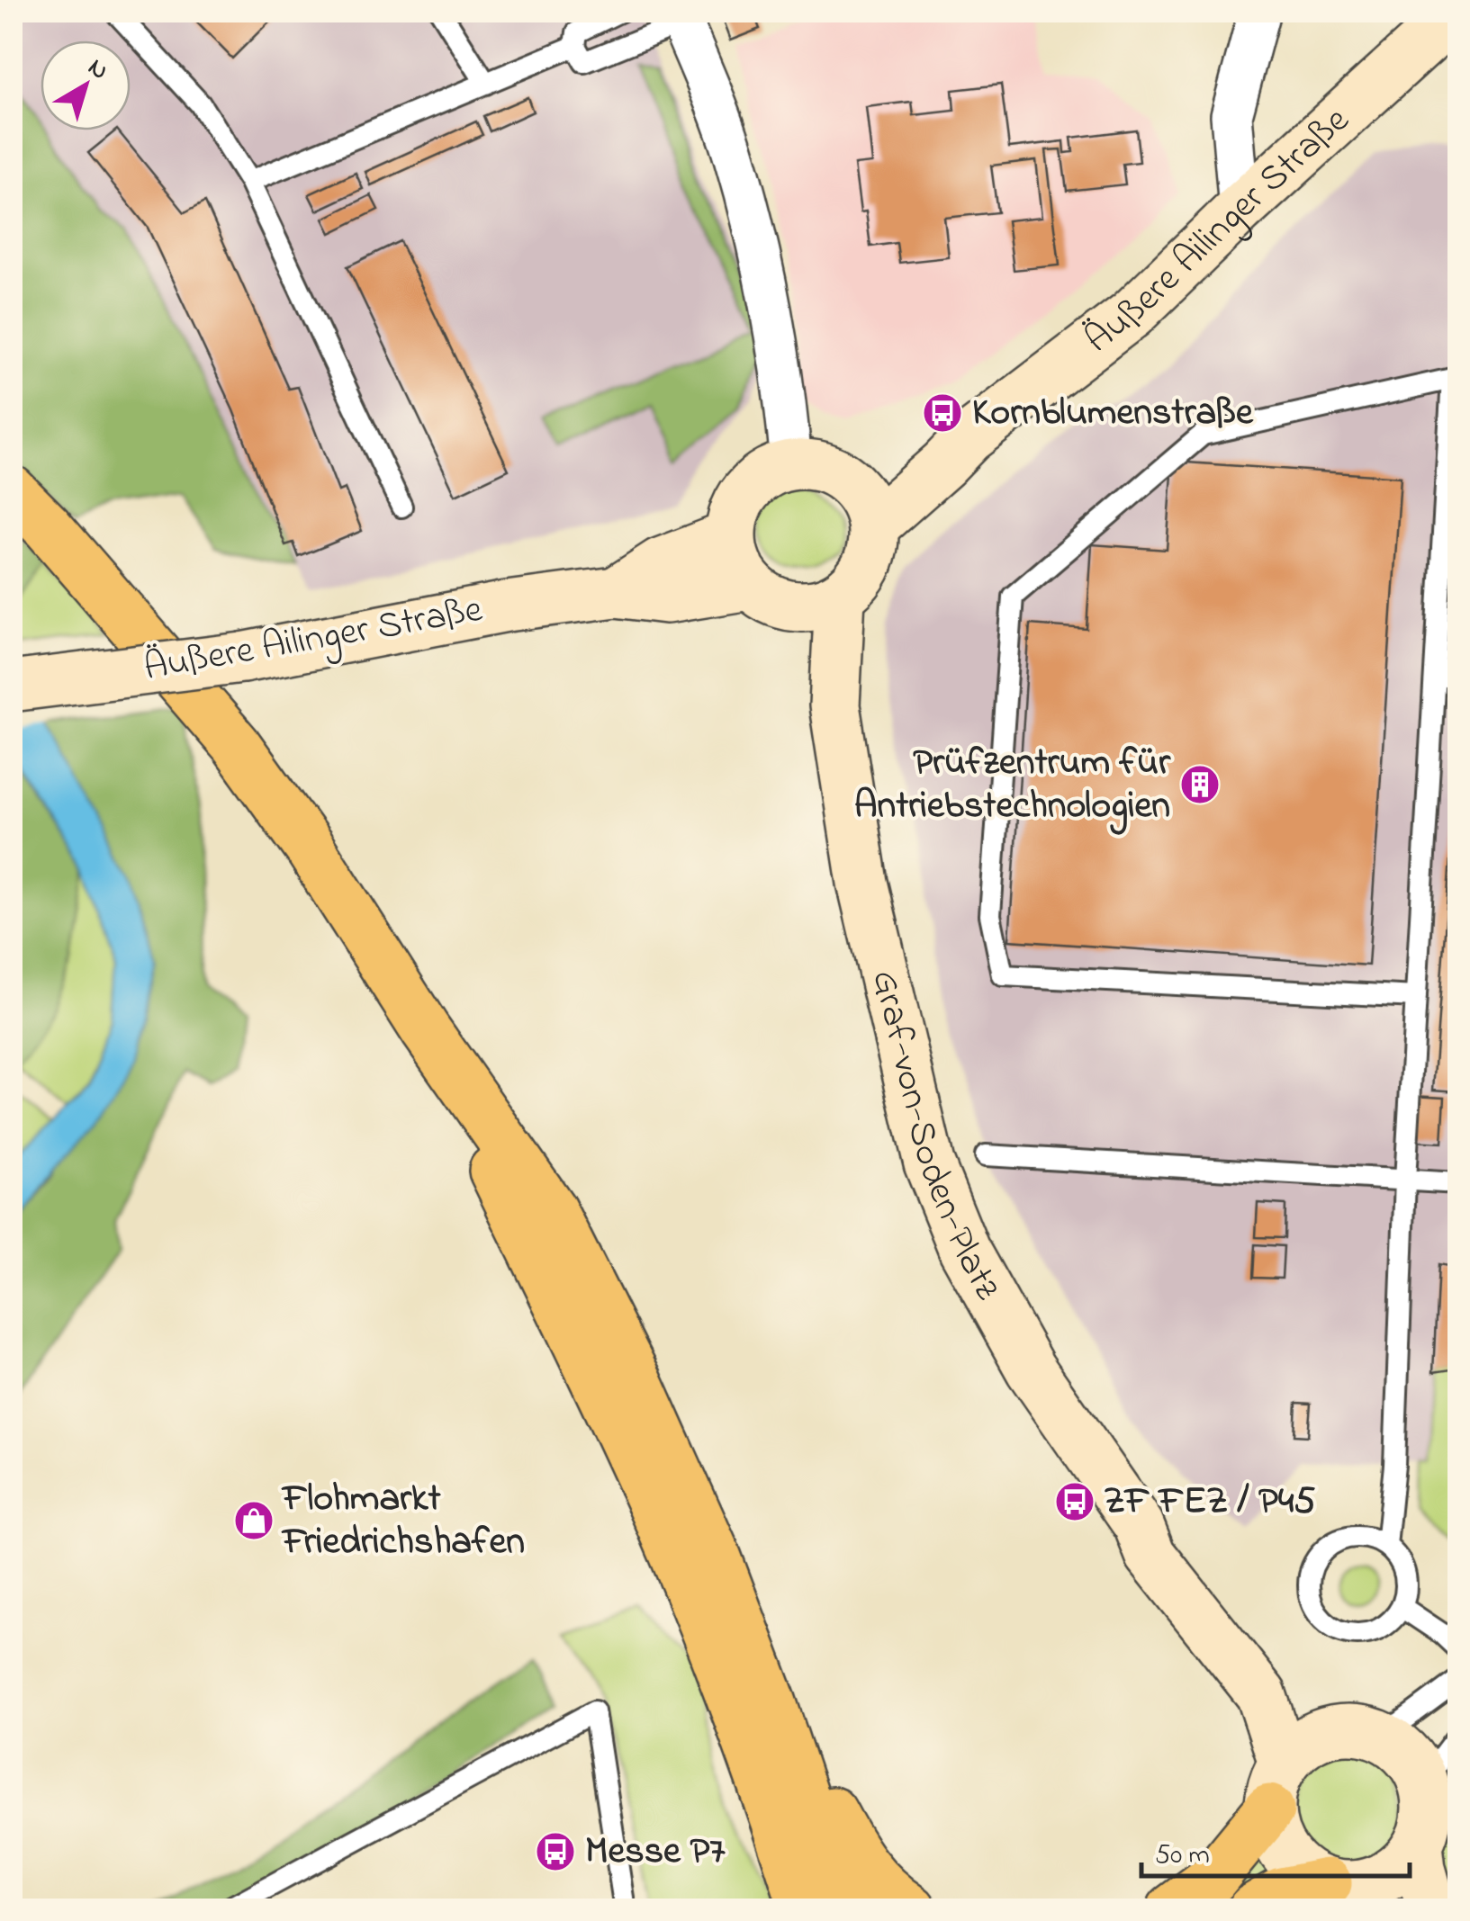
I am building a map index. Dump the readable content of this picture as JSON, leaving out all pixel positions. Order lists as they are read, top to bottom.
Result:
{
  "streets": {
    "main road": ["Äußere Ailinger Straße", "Graf-von-Soden-Platz"]
  },
  "crossings": [
    ["Äußere Ailinger Straße", "Graf-von-Soden-Platz"]
  ],
  "places": {
    "bus stop": ["Kornblumenstraße", "ZF FEZ / P45", "Messe P7"],
    "building": ["Prüfzentrum für Antriebstechnologien"],
    "shop": ["Flohmarkt Friedrichshafen"]
  },
  "scale_bar": "50 m",
  "north": "top right"
}
